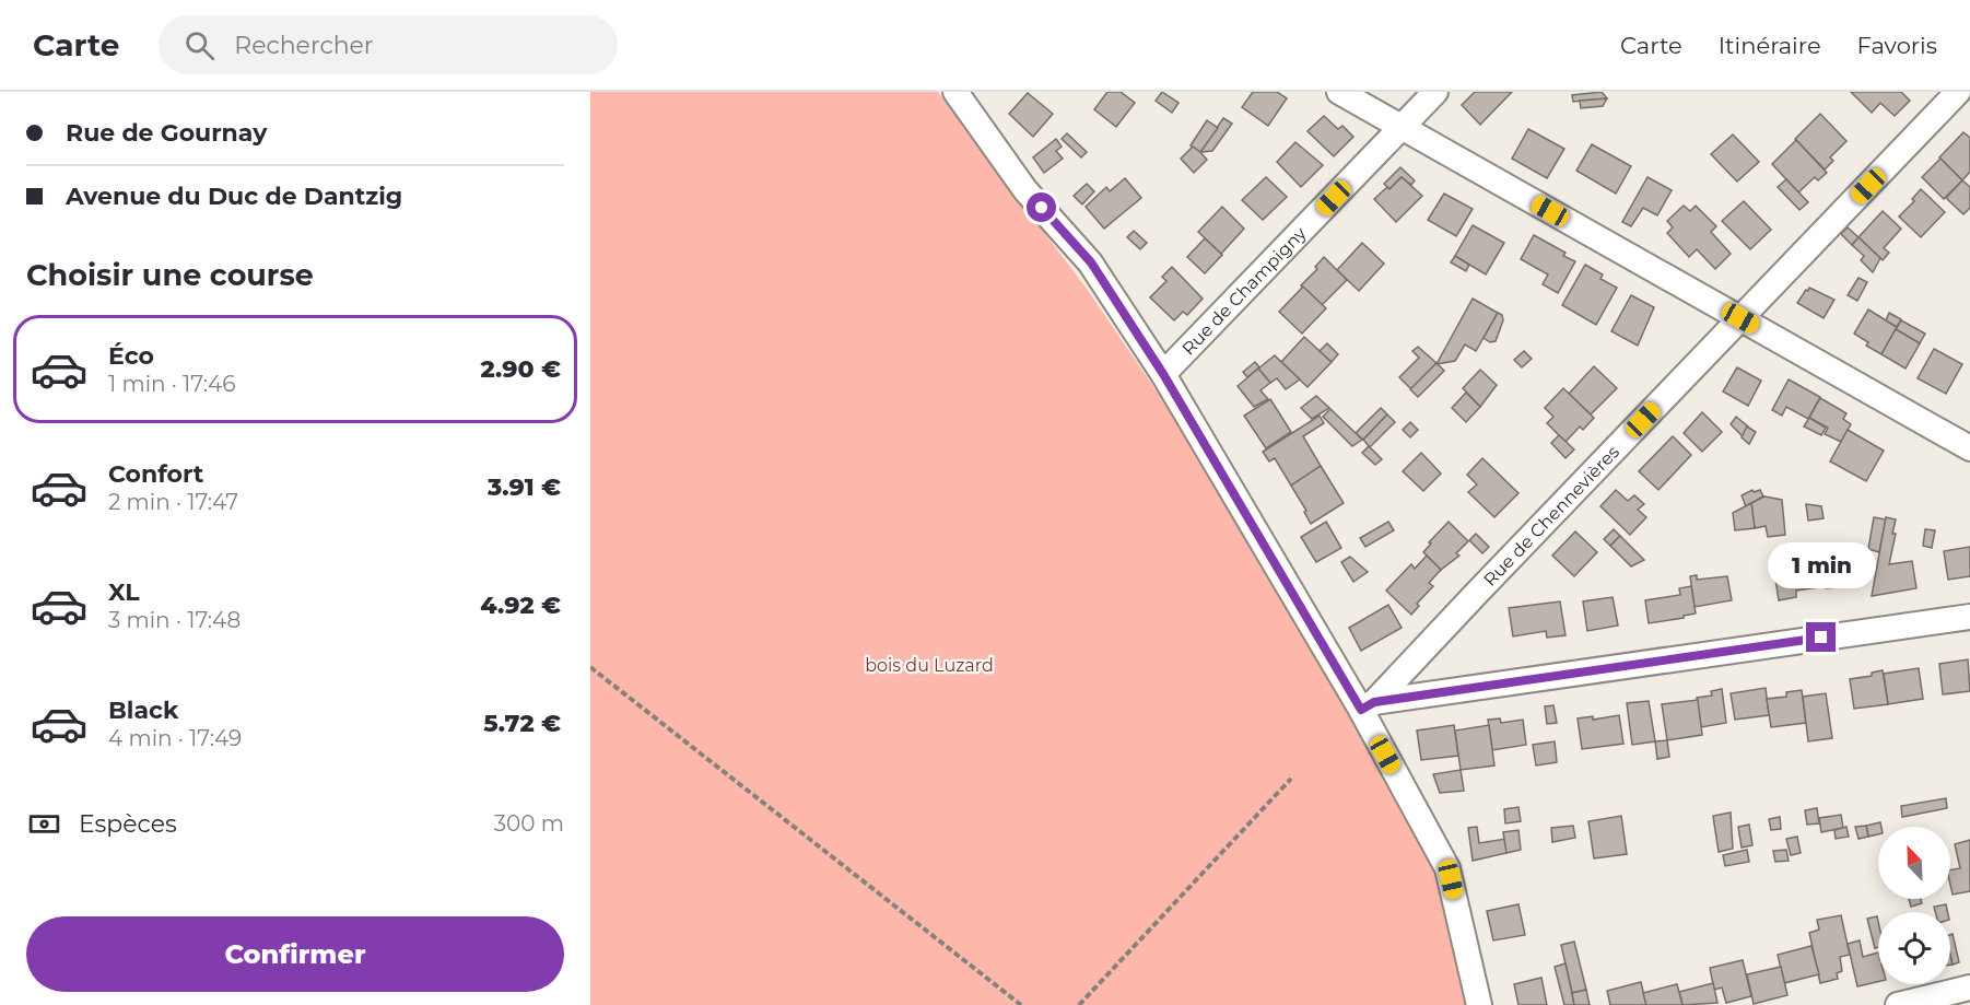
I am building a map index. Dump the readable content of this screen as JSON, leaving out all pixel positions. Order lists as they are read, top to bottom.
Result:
{
  "streets": {
    "street": ["Rue de Champigny", "Rue de Chennevières"]
  },
  "parks": ["bois du Luzard"],
  "north": "top left",
  "page": {
    "header": "Carte",
    "search": "Rechercher",
    "nav": ["Carte", "Itinéraire", "Favoris"],
    "banner": ["Rue de Gournay", "Avenue du Duc de Dantzig"],
    "heading": "Choisir une course",
    "list": [
      {
        "name": "Éco",
        "note": "1 min · 17:46",
        "value": "2.90 €"
      },
      {
        "name": "Confort",
        "note": "2 min · 17:47",
        "value": "3.91 €"
      },
      {
        "name": "XL",
        "note": "3 min · 17:48",
        "value": "4.92 €"
      },
      {
        "name": "Black",
        "note": "4 min · 17:49",
        "value": "5.72 €"
      }
    ],
    "bubble": "1 min",
    "pay": ["Espèces", "300 m"],
    "buttons": "Confirmer"
  }
}
